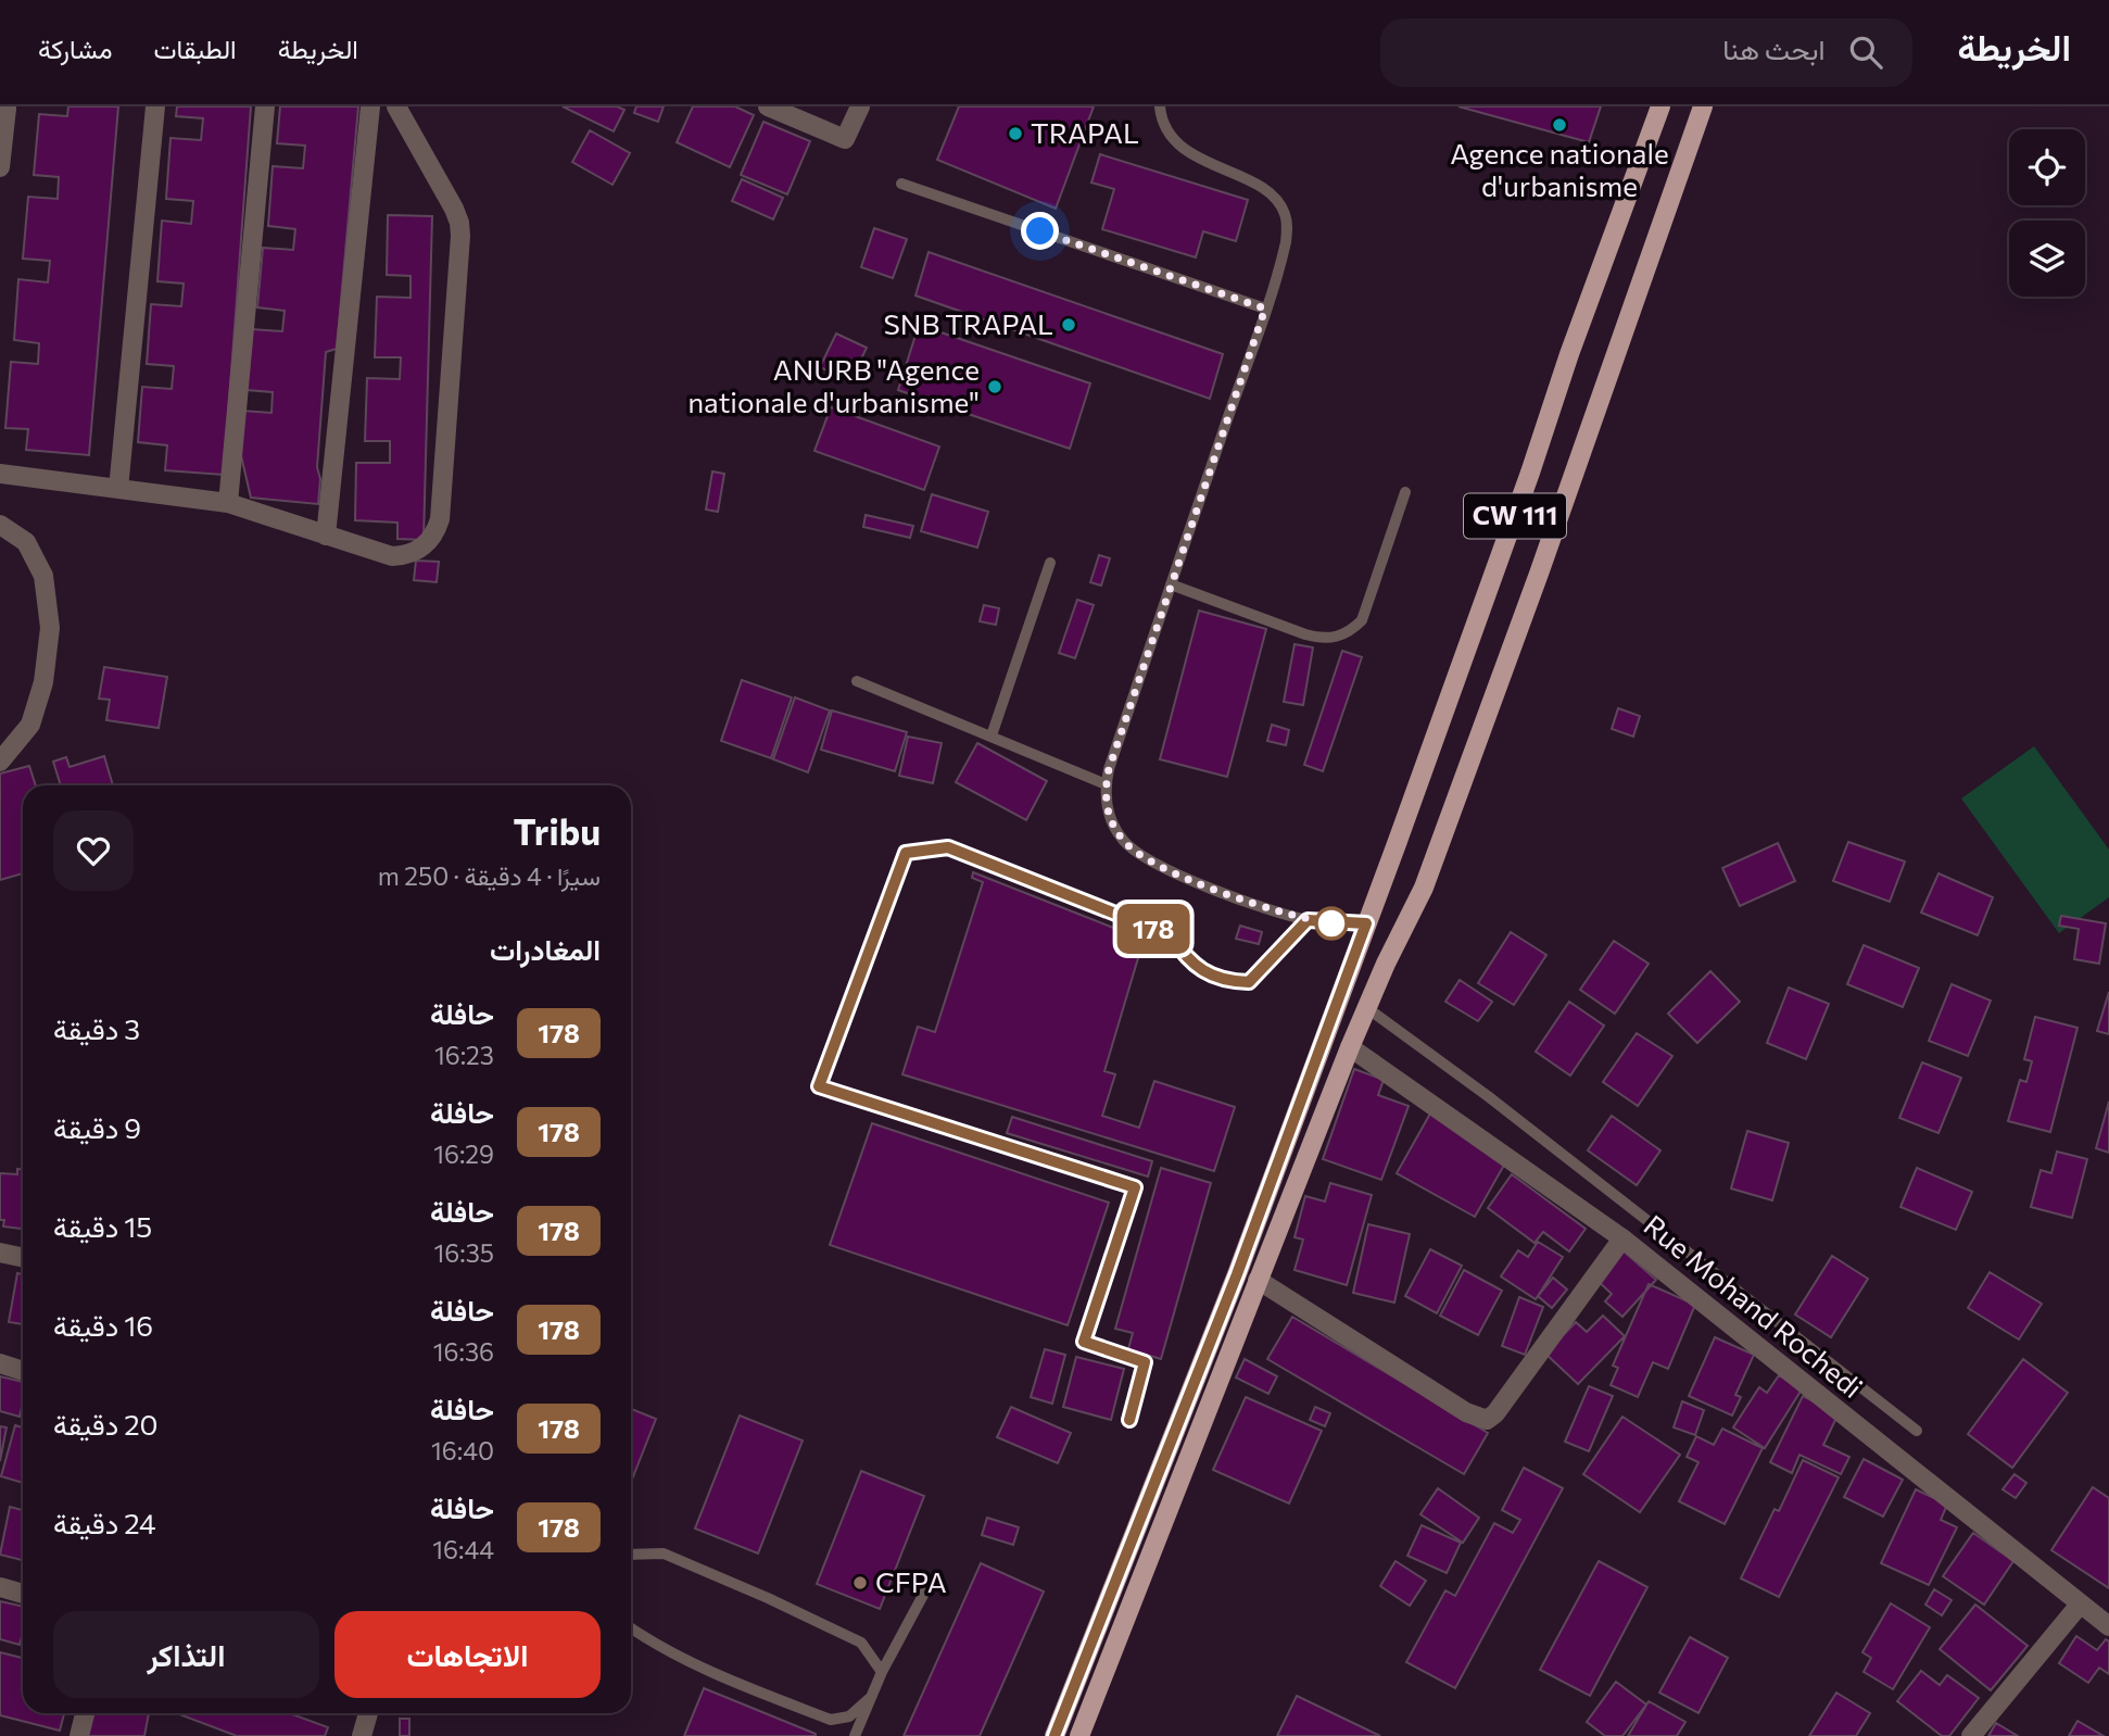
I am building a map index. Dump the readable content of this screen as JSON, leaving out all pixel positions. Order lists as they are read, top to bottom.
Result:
{
  "streets": {
    "main road": ["CW 111"],
    "street": ["Rue Mohand Rochedi"]
  },
  "places": [
    "Agence nationale d'urbanisme",
    "TRAPAL",
    "SNB TRAPAL",
    "ANURB \"Agence nationale d'urbanisme\"",
    "CFPA"
  ],
  "lines": ["bus line 178"],
  "page": {
    "header": "الخريطة",
    "search": "ابحث هنا",
    "nav": ["الخريطة", "الطبقات", "مشاركة"],
    "on_map": "178",
    "heading": [
      ["Tribu", "سيرًا · 4 دقيقة · 250 m"],
      "المغادرات"
    ],
    "list": [
      {
        "mark": "178",
        "name": "حافلة",
        "note": "16:23",
        "value": "3 دقيقة"
      },
      {
        "mark": "178",
        "name": "حافلة",
        "note": "16:29",
        "value": "9 دقيقة"
      },
      {
        "mark": "178",
        "name": "حافلة",
        "note": "16:35",
        "value": "15 دقيقة"
      },
      {
        "mark": "178",
        "name": "حافلة",
        "note": "16:36",
        "value": "16 دقيقة"
      },
      {
        "mark": "178",
        "name": "حافلة",
        "note": "16:40",
        "value": "20 دقيقة"
      },
      {
        "mark": "178",
        "name": "حافلة",
        "note": "16:44",
        "value": "24 دقيقة"
      }
    ],
    "buttons": ["الاتجاهات", "التذاكر"]
  }
}
